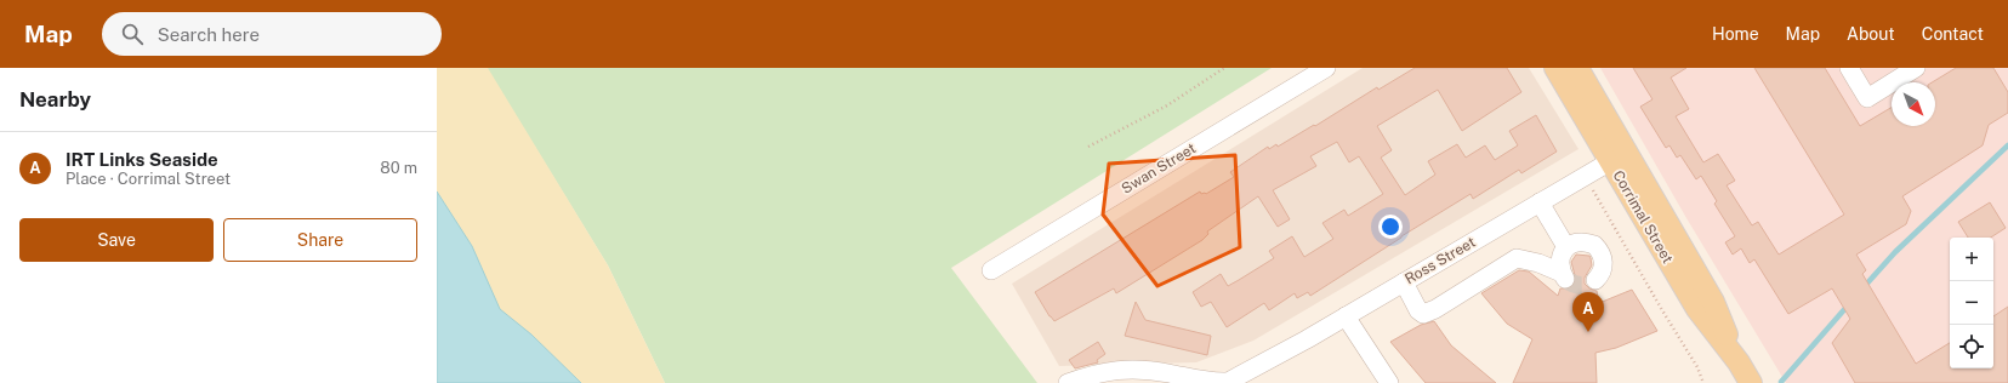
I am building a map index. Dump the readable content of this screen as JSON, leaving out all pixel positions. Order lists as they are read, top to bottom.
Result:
{
  "streets": {
    "main road": ["Corrimal Street"],
    "street": ["Swan Street", "Ross Street"]
  },
  "crossings": [
    ["Corrimal Street", "Ross Street"]
  ],
  "north": "bottom right",
  "page": {
    "header": "Map",
    "search": "Search here",
    "nav": [
      "Home",
      "Map",
      "About",
      "Contact"
    ],
    "heading": "Nearby",
    "list": [
      {
        "mark": "A",
        "name": "IRT Links Seaside",
        "note": "Place · Corrimal Street",
        "value": "80 m"
      }
    ],
    "buttons": ["Save", "Share"],
    "map_buttons": ["+", "−"],
    "pins": "A"
  }
}
